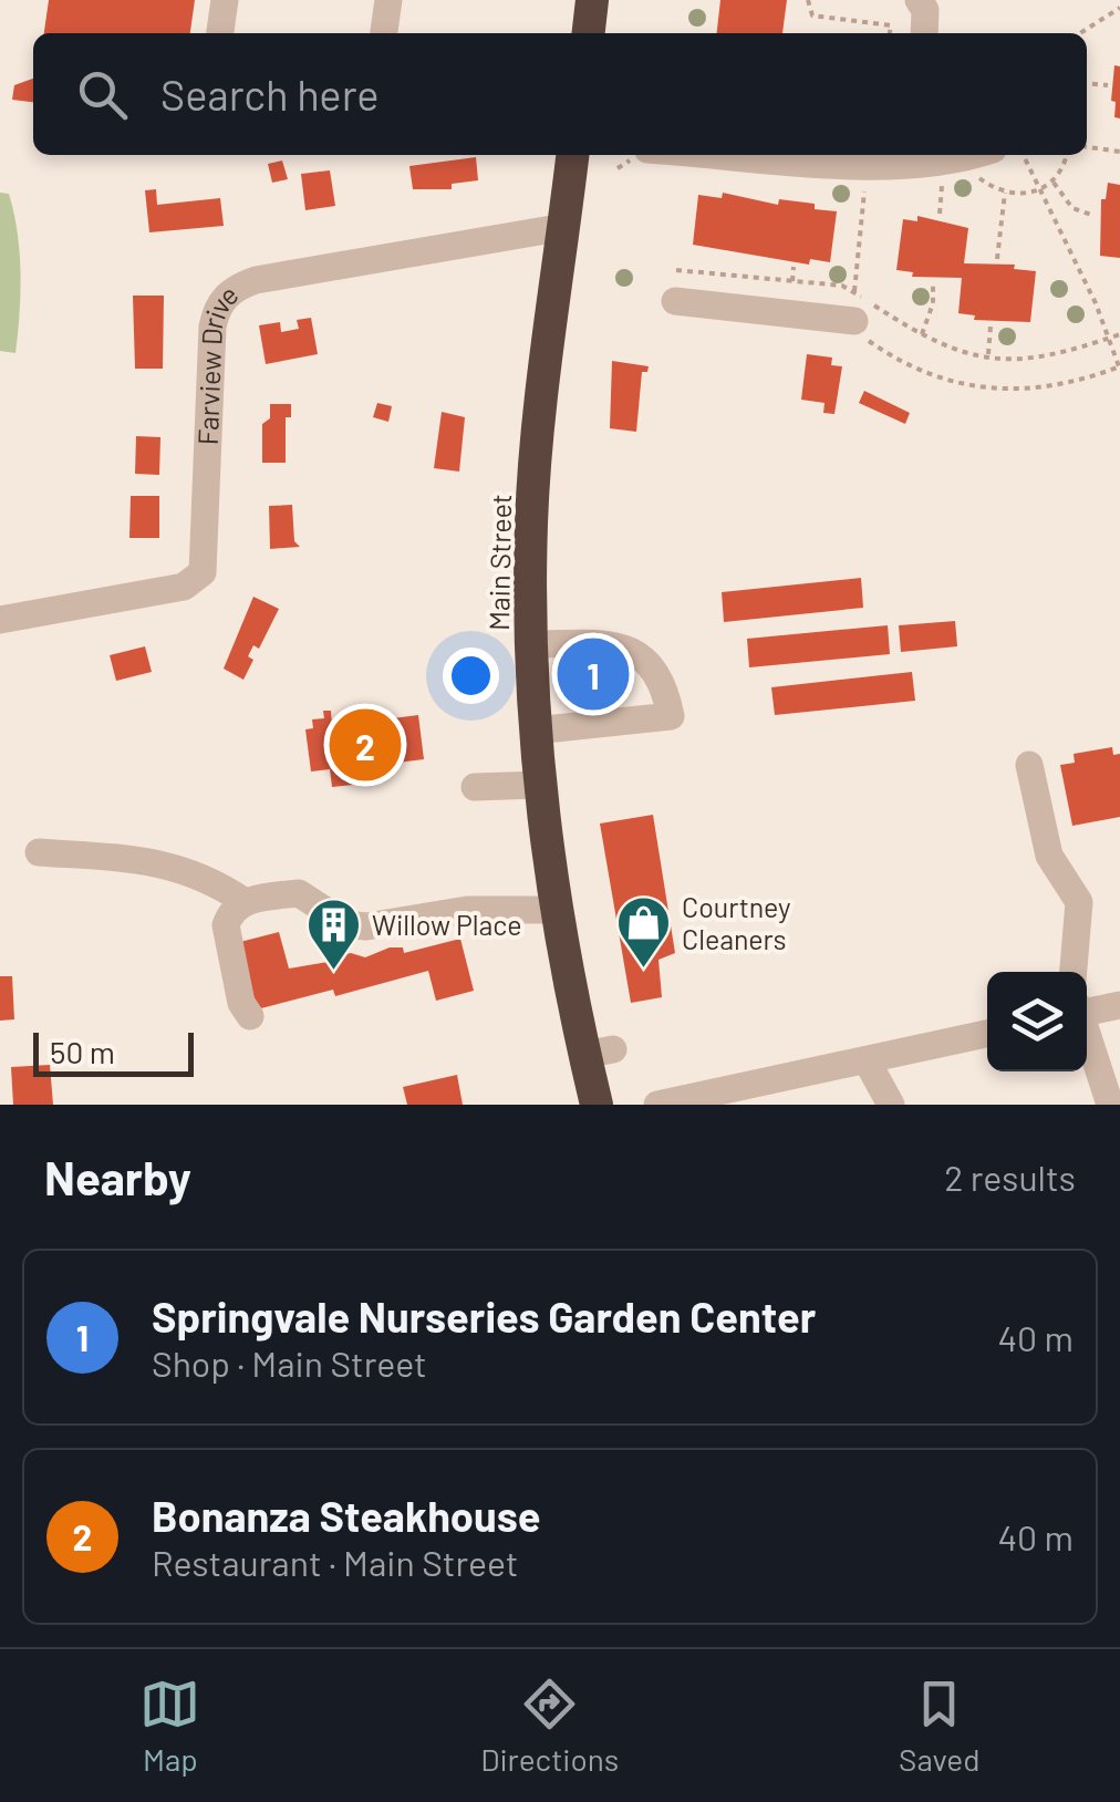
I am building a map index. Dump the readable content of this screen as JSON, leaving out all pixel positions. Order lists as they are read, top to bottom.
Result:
{
  "streets": {
    "highway": ["Main Street"],
    "street": ["Farview Drive"]
  },
  "crossings": [
    ["Farview Drive", "Main Street"]
  ],
  "places": {
    "shop": ["Courtney Cleaners"],
    "building": ["Willow Place"]
  },
  "scale_bar": "50 m",
  "page": {
    "search": "Search here",
    "pins": ["1", "2"],
    "scale": "50 m",
    "heading": ["Nearby", "2 results"],
    "list": [
      {
        "mark": "1",
        "name": "Springvale Nurseries Garden Center",
        "note": "Shop · Main Street",
        "value": "40 m"
      },
      {
        "mark": "2",
        "name": "Bonanza Steakhouse",
        "note": "Restaurant · Main Street",
        "value": "40 m"
      }
    ],
    "nav": ["Map", "Directions", "Saved"]
  }
}
